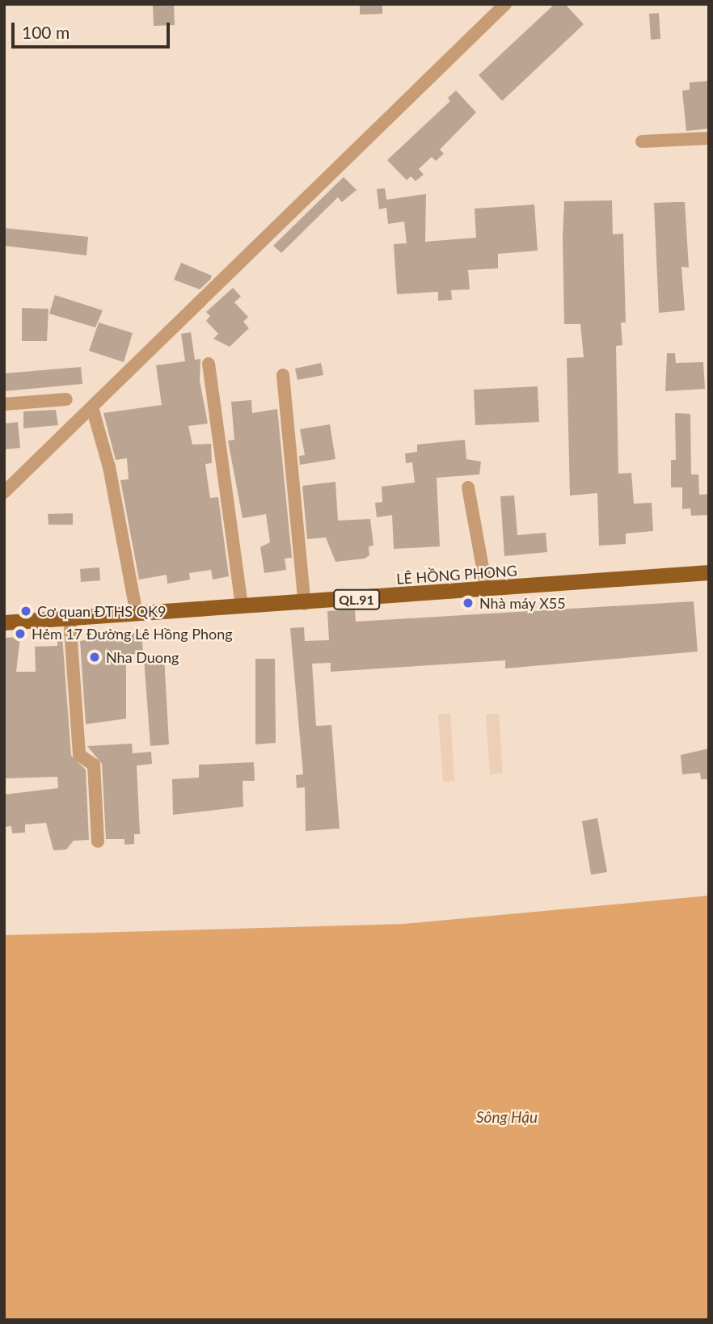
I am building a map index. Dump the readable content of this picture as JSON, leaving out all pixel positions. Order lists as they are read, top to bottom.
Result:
{
  "streets": {
    "highway": ["LÊ HỒNG PHONG", "QL.91"]
  },
  "water": ["Sông Hậu"],
  "places": [
    "Nhà máy X55",
    "Cơ quan ĐTHS QK9",
    "Hẻm 17 Đường Lê Hồng Phong",
    "Nha Duong"
  ],
  "scale_bar": "100 m"
}
